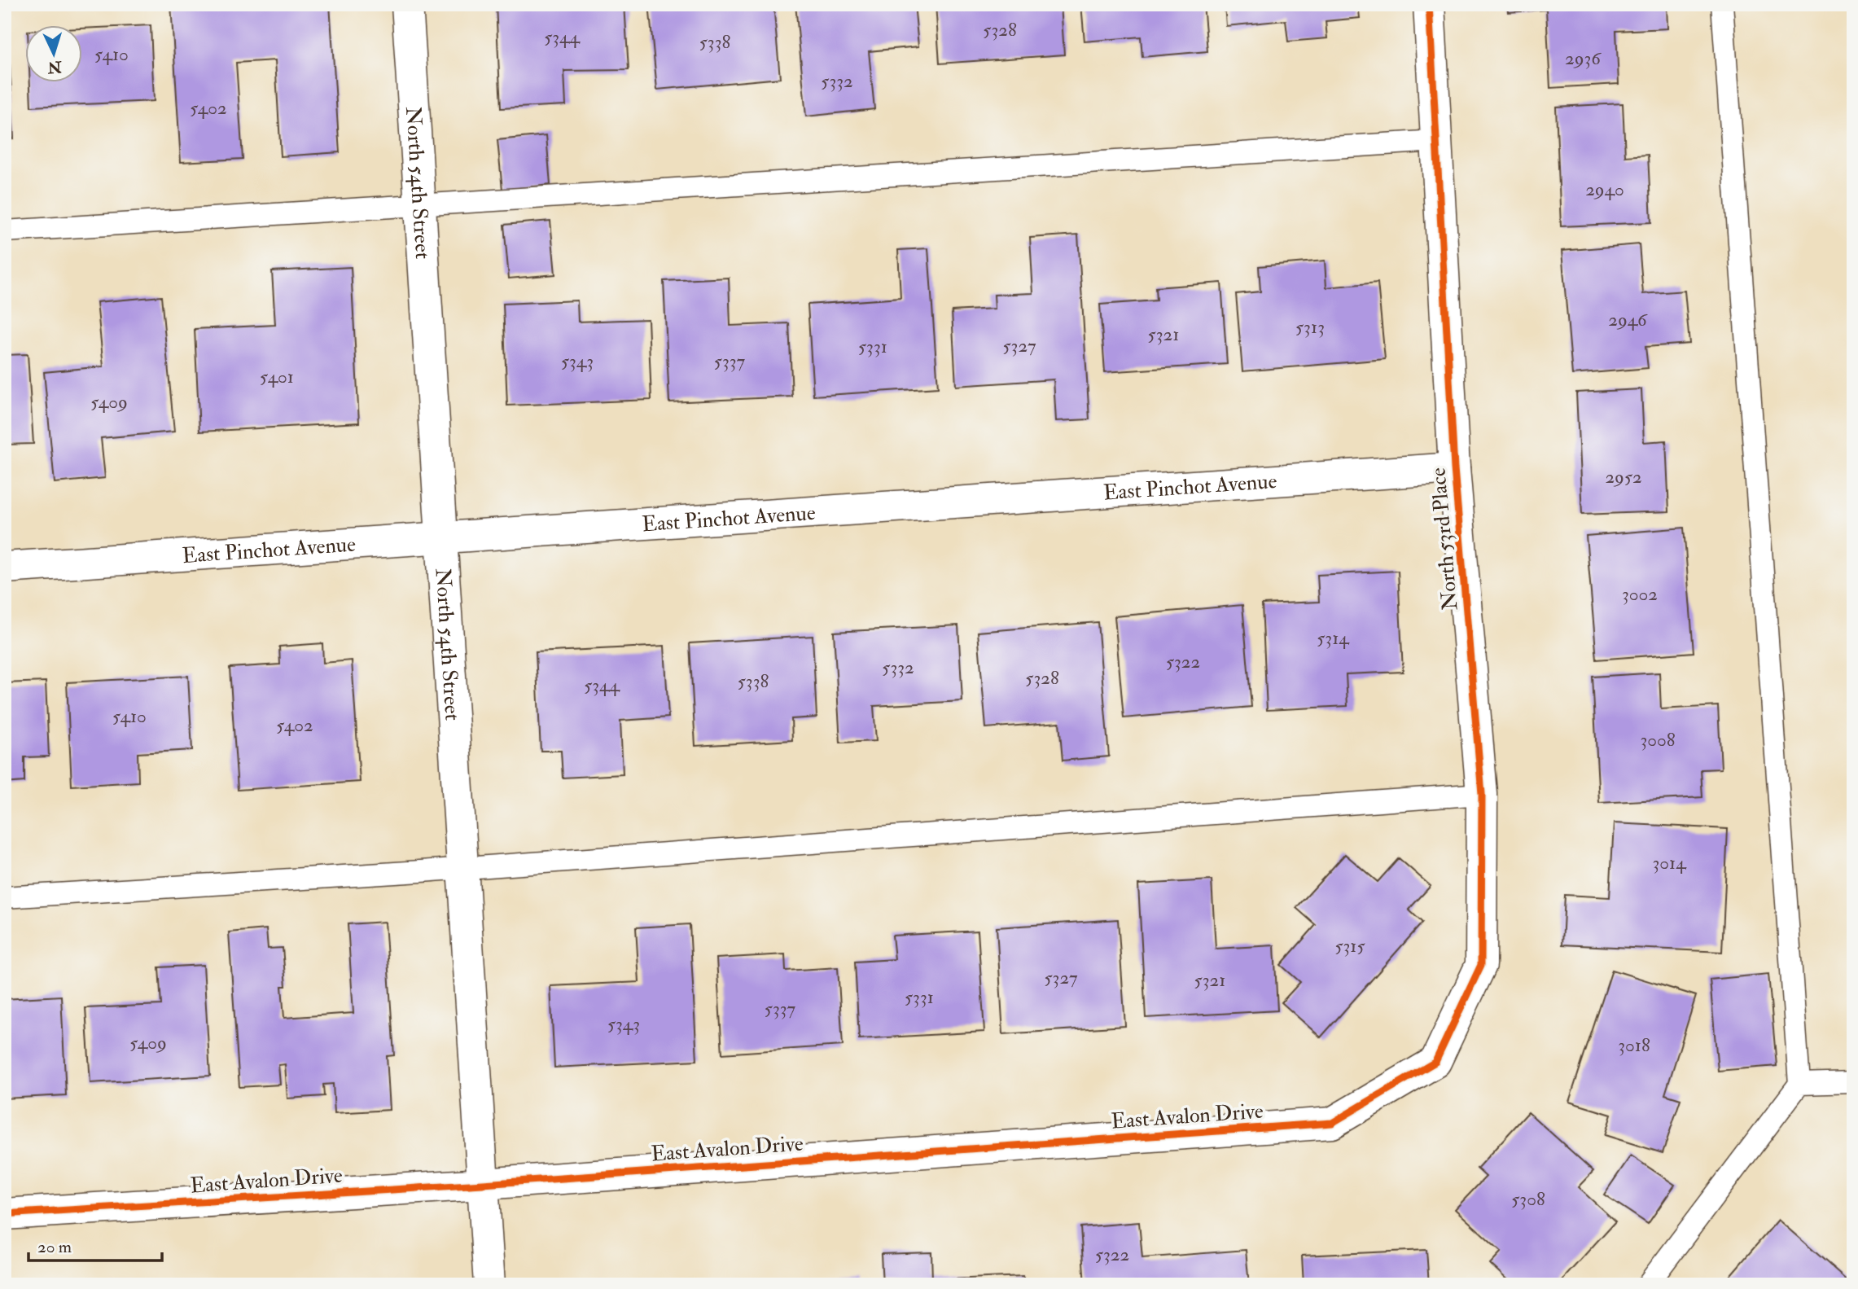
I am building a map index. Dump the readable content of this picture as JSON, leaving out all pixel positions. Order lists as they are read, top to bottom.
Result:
{
  "streets": {
    "street": [
      "North 54th Street",
      "East Pinchot Avenue",
      "North 53rd Place",
      "East Avalon Drive"
    ]
  },
  "crossings": [
    ["North 54th Street", "East Pinchot Avenue"],
    ["North 54th Street", "East Avalon Drive"],
    ["East Pinchot Avenue", "North 53rd Place"],
    ["North 53rd Place", "East Avalon Drive"]
  ],
  "house_numbers": [
    "5328",
    "5344",
    "5338",
    "5410",
    "2936",
    "5332",
    "5402",
    "2940",
    "2946",
    "5313",
    "5321",
    "5327",
    "5331",
    "5343",
    "5337",
    "5401",
    "5409",
    "2952",
    "3002",
    "5314",
    "5322",
    "5332",
    "5328",
    "5338",
    "5344",
    "5410",
    "5402",
    "3008",
    "3014",
    "5315",
    "5327",
    "5321",
    "5331",
    "5337",
    "5343",
    "5409",
    "3018",
    "5308",
    "5322"
  ],
  "scale_bar": "20 m",
  "north": "bottom"
}
